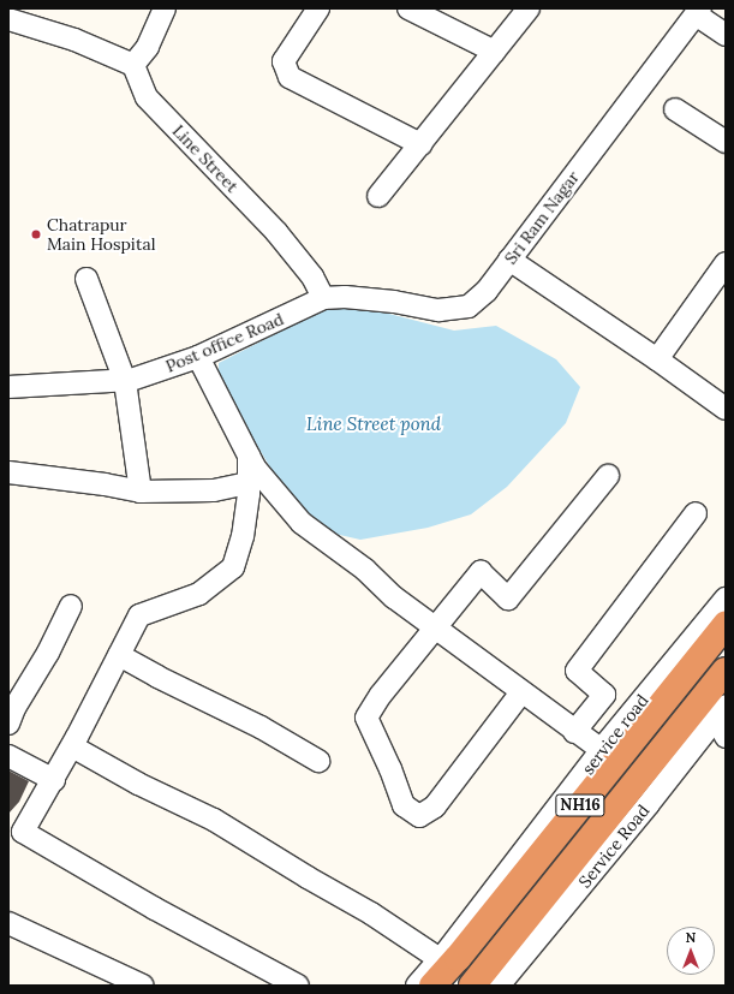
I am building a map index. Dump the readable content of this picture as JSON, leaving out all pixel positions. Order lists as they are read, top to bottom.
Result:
{
  "streets": {
    "highway": ["NH16"],
    "street": [
      "Line Street",
      "Sri Ram Nagar",
      "Post office Road",
      "service road",
      "Service Road"
    ]
  },
  "crossings": [
    ["Line Street", "Sri Ram Nagar"],
    ["Line Street", "Post office Road"],
    ["Sri Ram Nagar", "Post office Road"]
  ],
  "water": ["Line Street pond"],
  "places": ["Chatrapur Main Hospital"],
  "north": "top"
}
